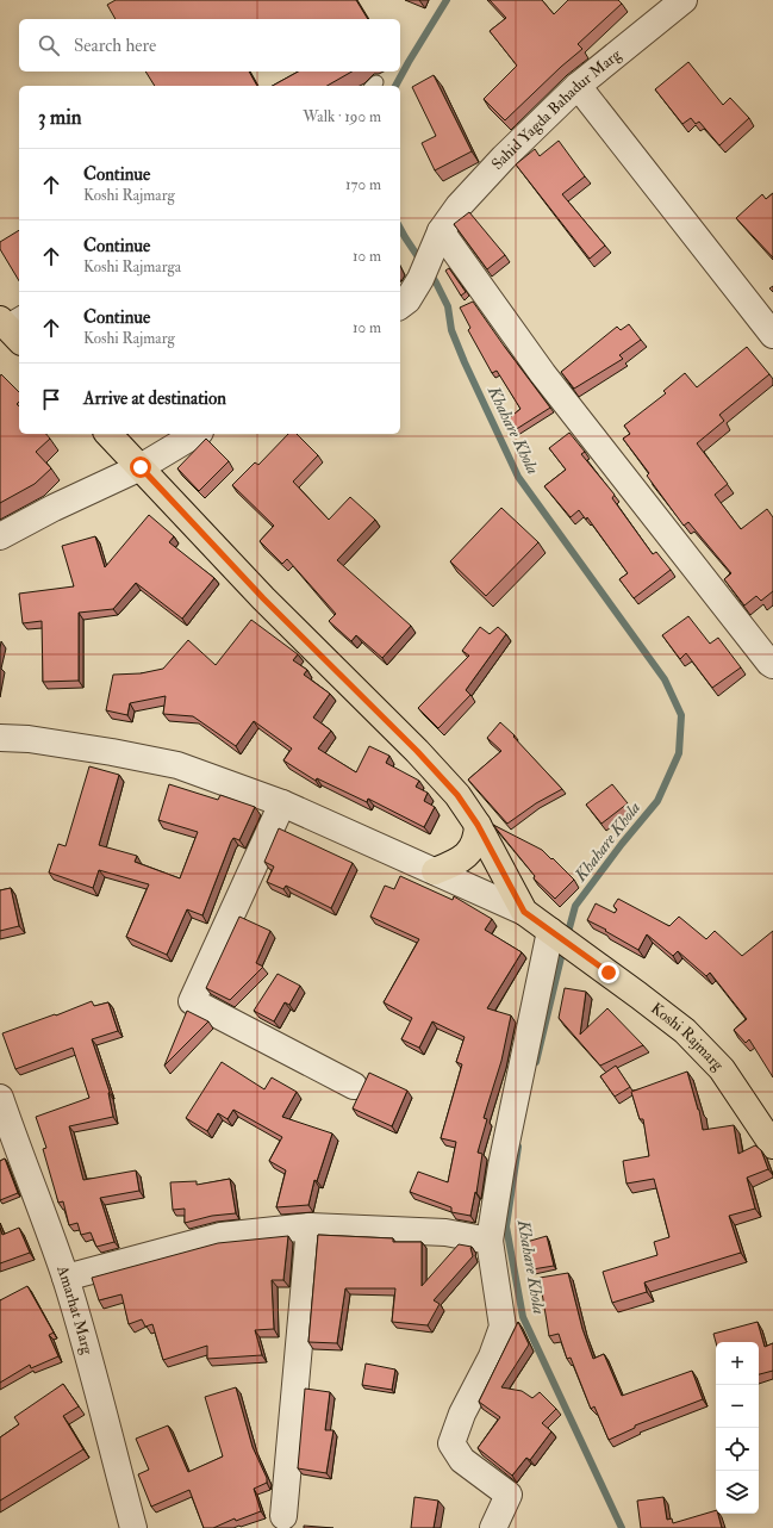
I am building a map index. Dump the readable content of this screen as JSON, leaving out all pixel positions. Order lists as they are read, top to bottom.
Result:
{
  "streets": {
    "main road": ["Koshi Rajmarg"],
    "street": ["Sahid Yagda Bahadur Marg", "Amarhat Marg"]
  },
  "water": ["Khahare Khola"],
  "page": {
    "search": "Search here",
    "heading": ["3 min", "Walk · 190 m"],
    "list": [
      ["Continue", "Koshi Rajmarg", "170 m"],
      ["Continue", "Koshi Rajmarga", "10 m"],
      ["Continue", "Koshi Rajmarg", "10 m"],
      "Arrive at destination"
    ],
    "map_buttons": ["+", "−"]
  }
}
